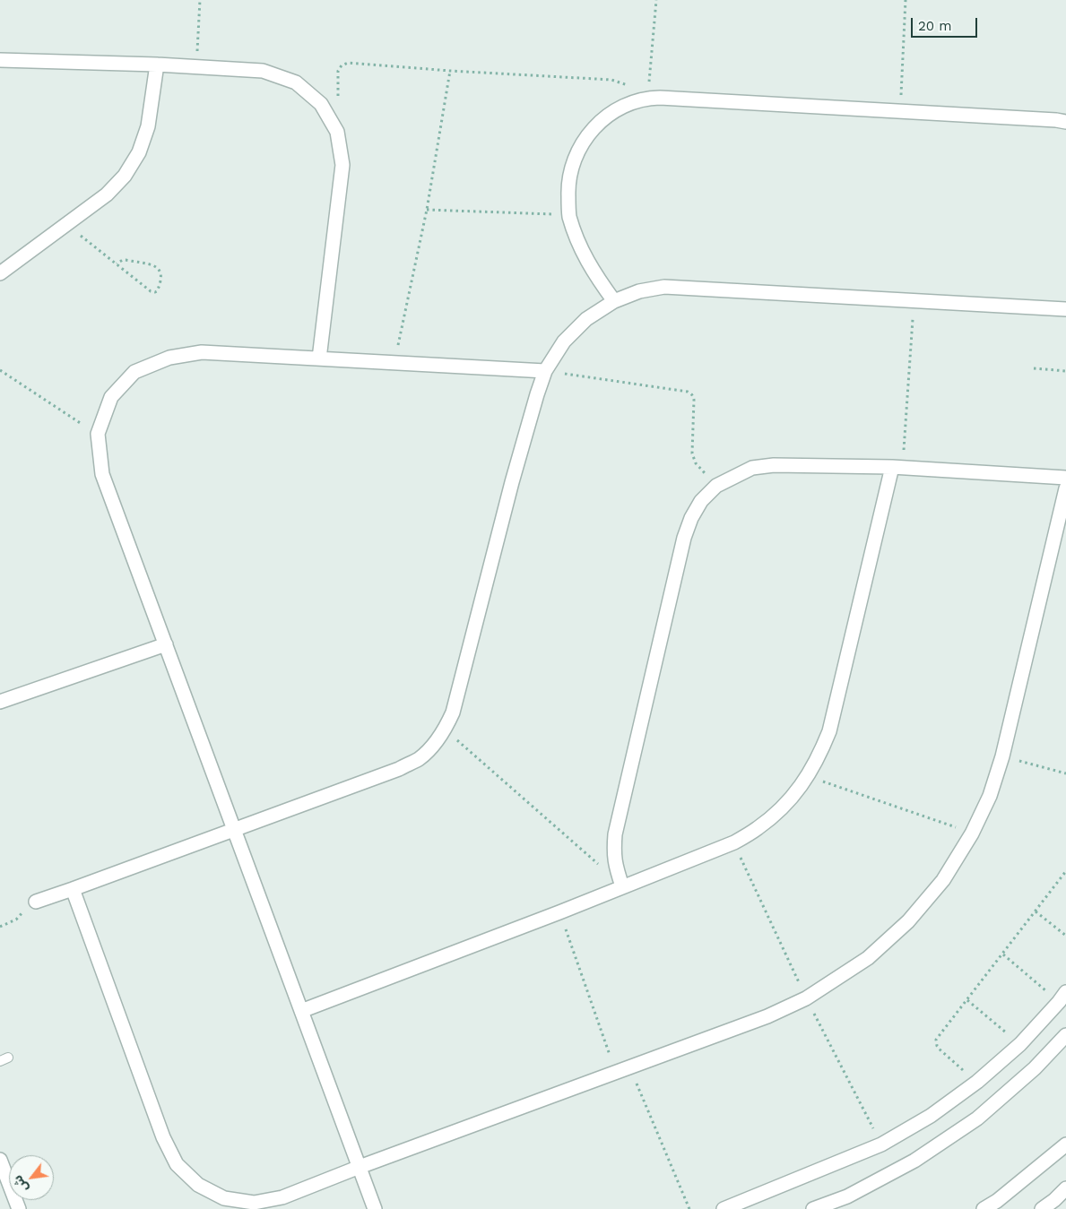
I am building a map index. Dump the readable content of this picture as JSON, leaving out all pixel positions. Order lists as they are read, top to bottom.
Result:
{
  "scale_bar": "20 m",
  "north": "bottom left"
}
